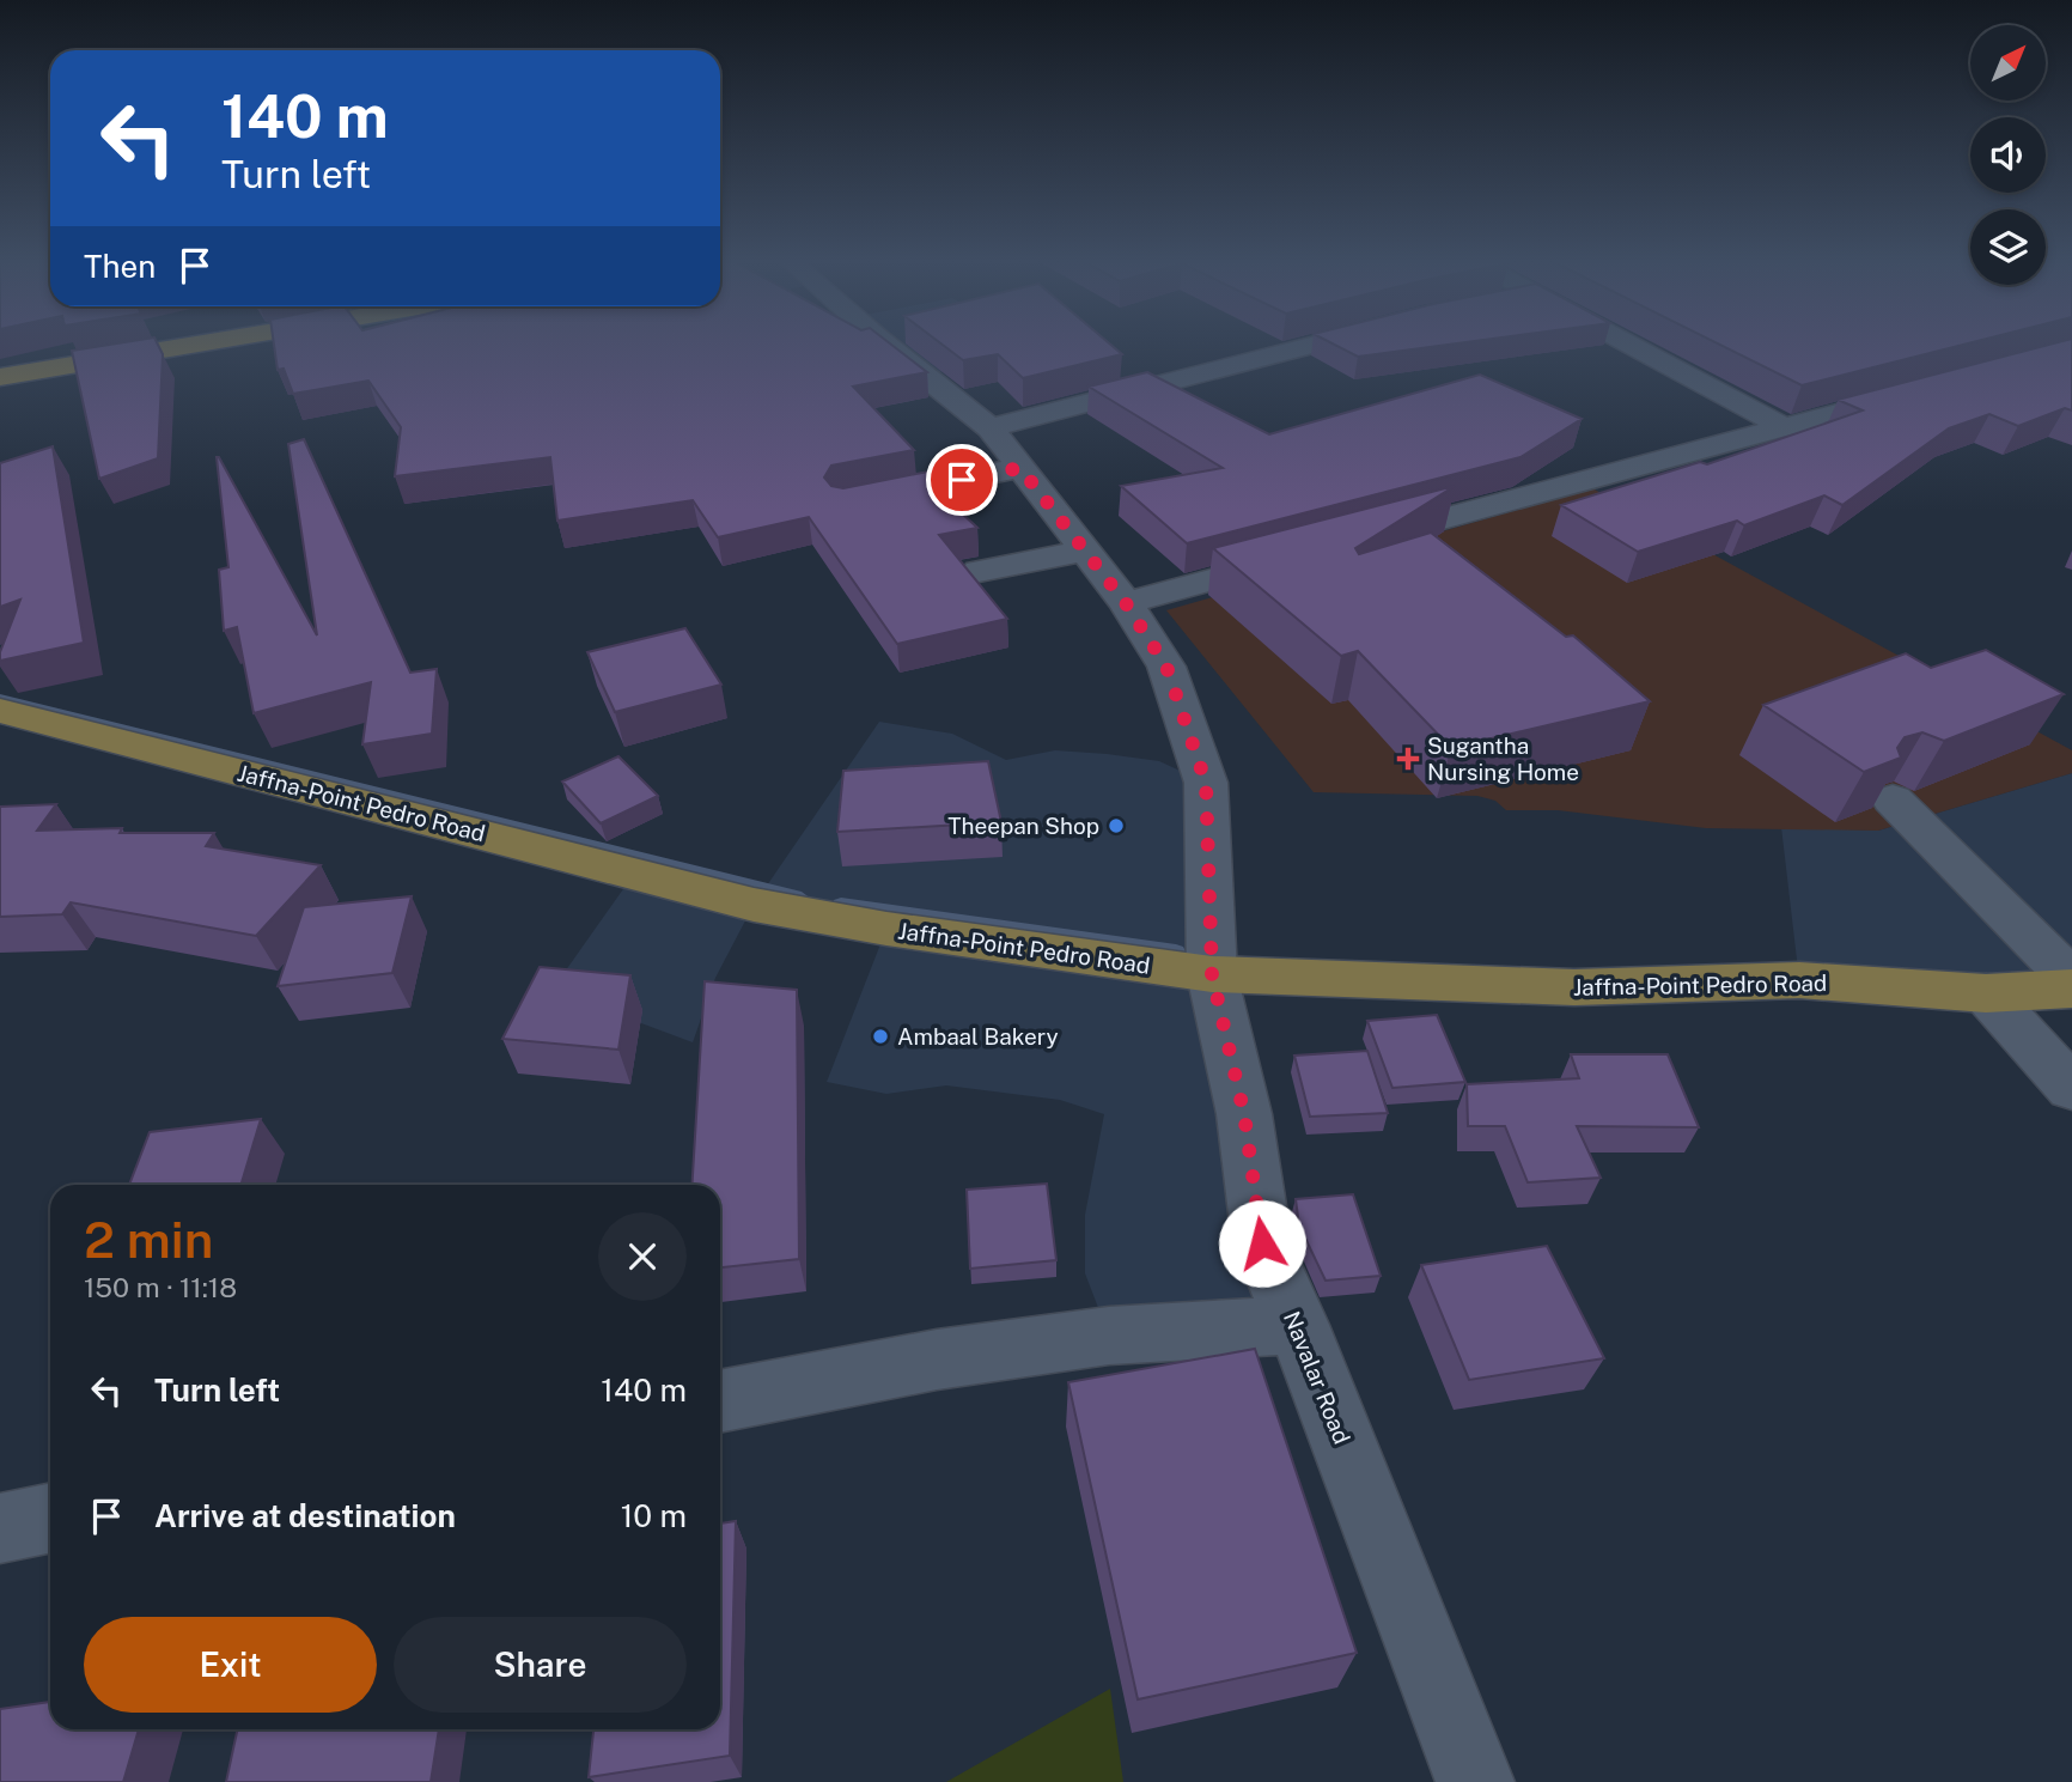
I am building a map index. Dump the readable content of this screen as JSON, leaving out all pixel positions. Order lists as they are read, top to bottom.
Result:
{
  "streets": {
    "main road": ["Jaffna-Point Pedro Road"],
    "street": ["Navalar Road"]
  },
  "crossings": [
    ["Jaffna-Point Pedro Road", "Navalar Road"]
  ],
  "places": {
    "health": ["Sugantha Nursing Home"],
    "other": ["Theepan Shop", "Ambaal Bakery"]
  },
  "north": "top right",
  "page": {
    "turn": ["140 m", "Turn left"],
    "then": "Then",
    "heading": ["2 min", "150 m · 11:18"],
    "list": [
      {
        "name": "Turn left",
        "value": "140 m"
      },
      {
        "name": "Arrive at destination",
        "value": "10 m"
      }
    ],
    "buttons": ["Exit", "Share"]
  }
}
